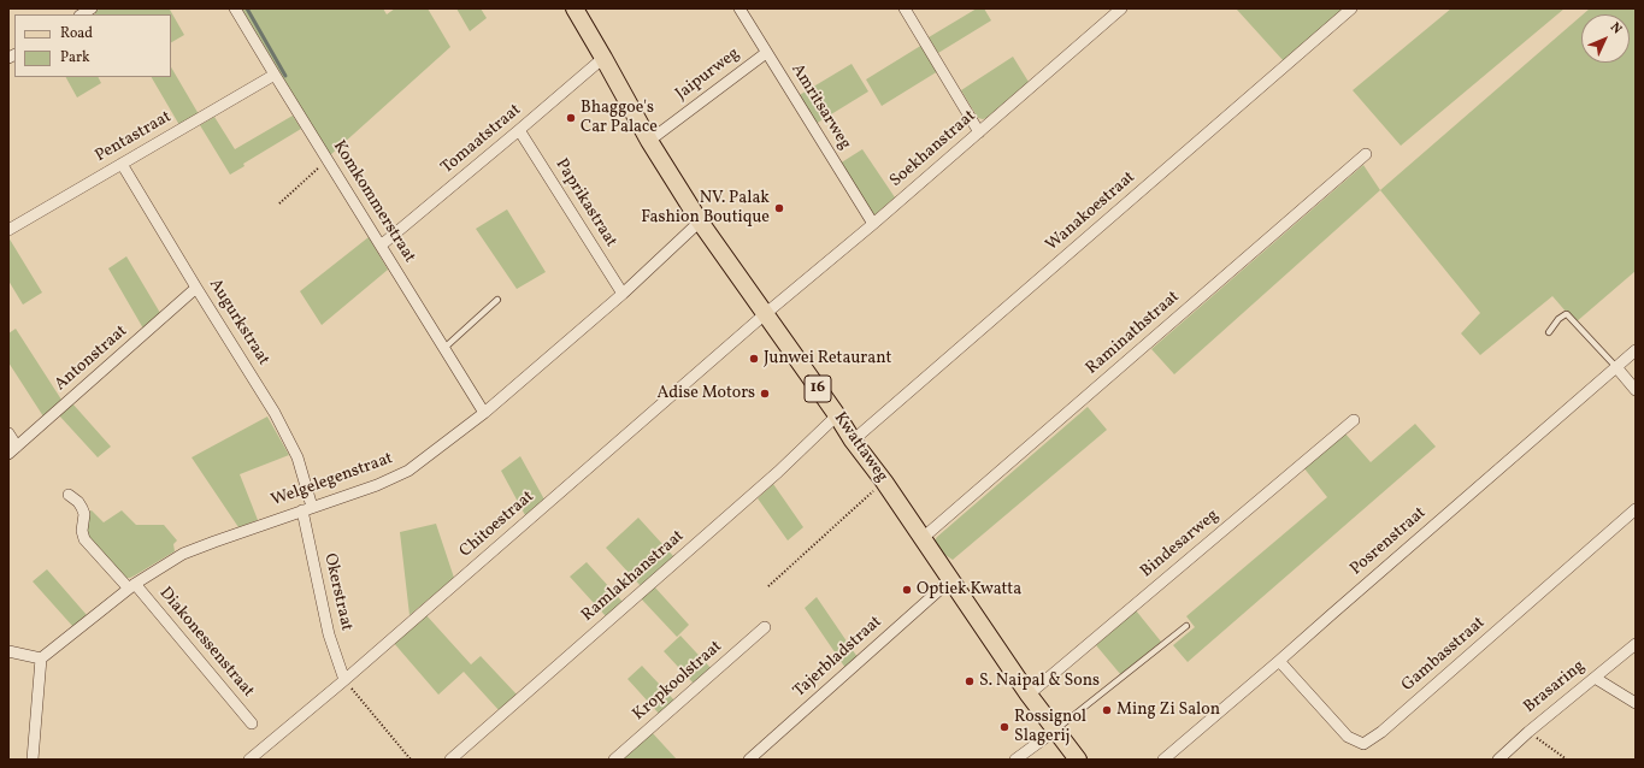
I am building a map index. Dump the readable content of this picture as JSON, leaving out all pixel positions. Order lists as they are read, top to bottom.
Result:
{
  "streets": {
    "main road": ["16", "Kwattaweg"],
    "street": [
      "Jaipurweg",
      "Amritsarweg",
      "Pentastraat",
      "Tomaatstraat",
      "Soekhanstraat",
      "Komkommerstraat",
      "Paprikastraat",
      "Wanakoestraat",
      "Augurkstraat",
      "Raminathstraat",
      "Antonstraat",
      "Welgelegenstraat",
      "Chitoestraat",
      "Posrenstraat",
      "Bindesarweg",
      "Ramlakhanstraat",
      "Okerstraat",
      "Diakonessenstraat",
      "Gambasstraat",
      "Tajerbladstraat",
      "Kropkoolstraat",
      "Brasaring"
    ]
  },
  "crossings": [
    ["Jaipurweg", "Amritsarweg"],
    ["Jaipurweg", "Kwattaweg"],
    ["Amritsarweg", "Soekhanstraat"],
    ["Pentastraat", "Komkommerstraat"],
    ["Pentastraat", "Augurkstraat"],
    ["Tomaatstraat", "Komkommerstraat"],
    ["Tomaatstraat", "Paprikastraat"],
    ["Tomaatstraat", "Kwattaweg"],
    ["Soekhanstraat", "Kwattaweg"],
    ["Soekhanstraat", "Chitoestraat"],
    ["Komkommerstraat", "Welgelegenstraat"],
    ["Paprikastraat", "Welgelegenstraat"],
    ["Wanakoestraat", "Kwattaweg"],
    ["Augurkstraat", "Antonstraat"],
    ["Augurkstraat", "Welgelegenstraat"],
    ["Augurkstraat", "Okerstraat"],
    ["Raminathstraat", "Kwattaweg"],
    ["Kwattaweg", "Welgelegenstraat"],
    ["Kwattaweg", "Chitoestraat"],
    ["Kwattaweg", "Bindesarweg"],
    ["Kwattaweg", "Ramlakhanstraat"],
    ["Kwattaweg", "Tajerbladstraat"],
    ["Welgelegenstraat", "Okerstraat"],
    ["Welgelegenstraat", "Diakonessenstraat"],
    ["Chitoestraat", "Okerstraat"],
    ["Posrenstraat", "Gambasstraat"]
  ],
  "places": [
    "Bhaggoe's Car Palace",
    "NV. Palak Fashion Boutique",
    "Junwei Retaurant",
    "Adise Motors",
    "Optiek Kwatta",
    "S. Naipal & Sons",
    "Ming Zi Salon",
    "Rossignol Slagerij"
  ],
  "legend": ["Road", "Park"],
  "north": "top right"
}
